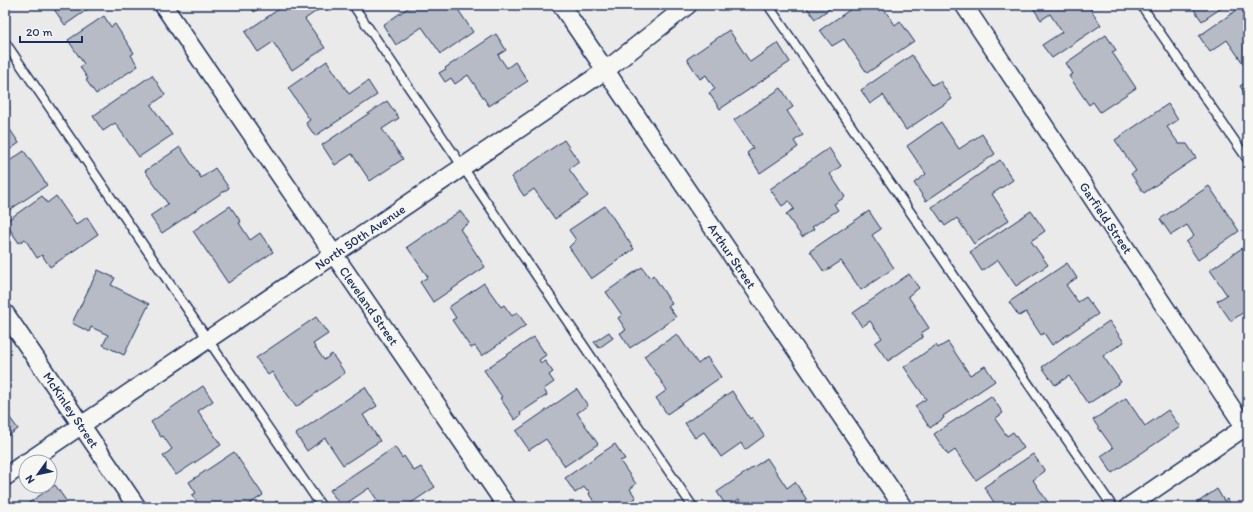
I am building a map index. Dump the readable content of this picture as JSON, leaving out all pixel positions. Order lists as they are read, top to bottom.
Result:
{
  "streets": {
    "street": [
      "Garfield Street",
      "North 50th Avenue",
      "Arthur Street",
      "Cleveland Street",
      "McKinley Street"
    ]
  },
  "crossings": [
    ["North 50th Avenue", "Arthur Street"],
    ["North 50th Avenue", "Cleveland Street"],
    ["North 50th Avenue", "McKinley Street"]
  ],
  "scale_bar": "20 m",
  "north": "bottom left"
}
